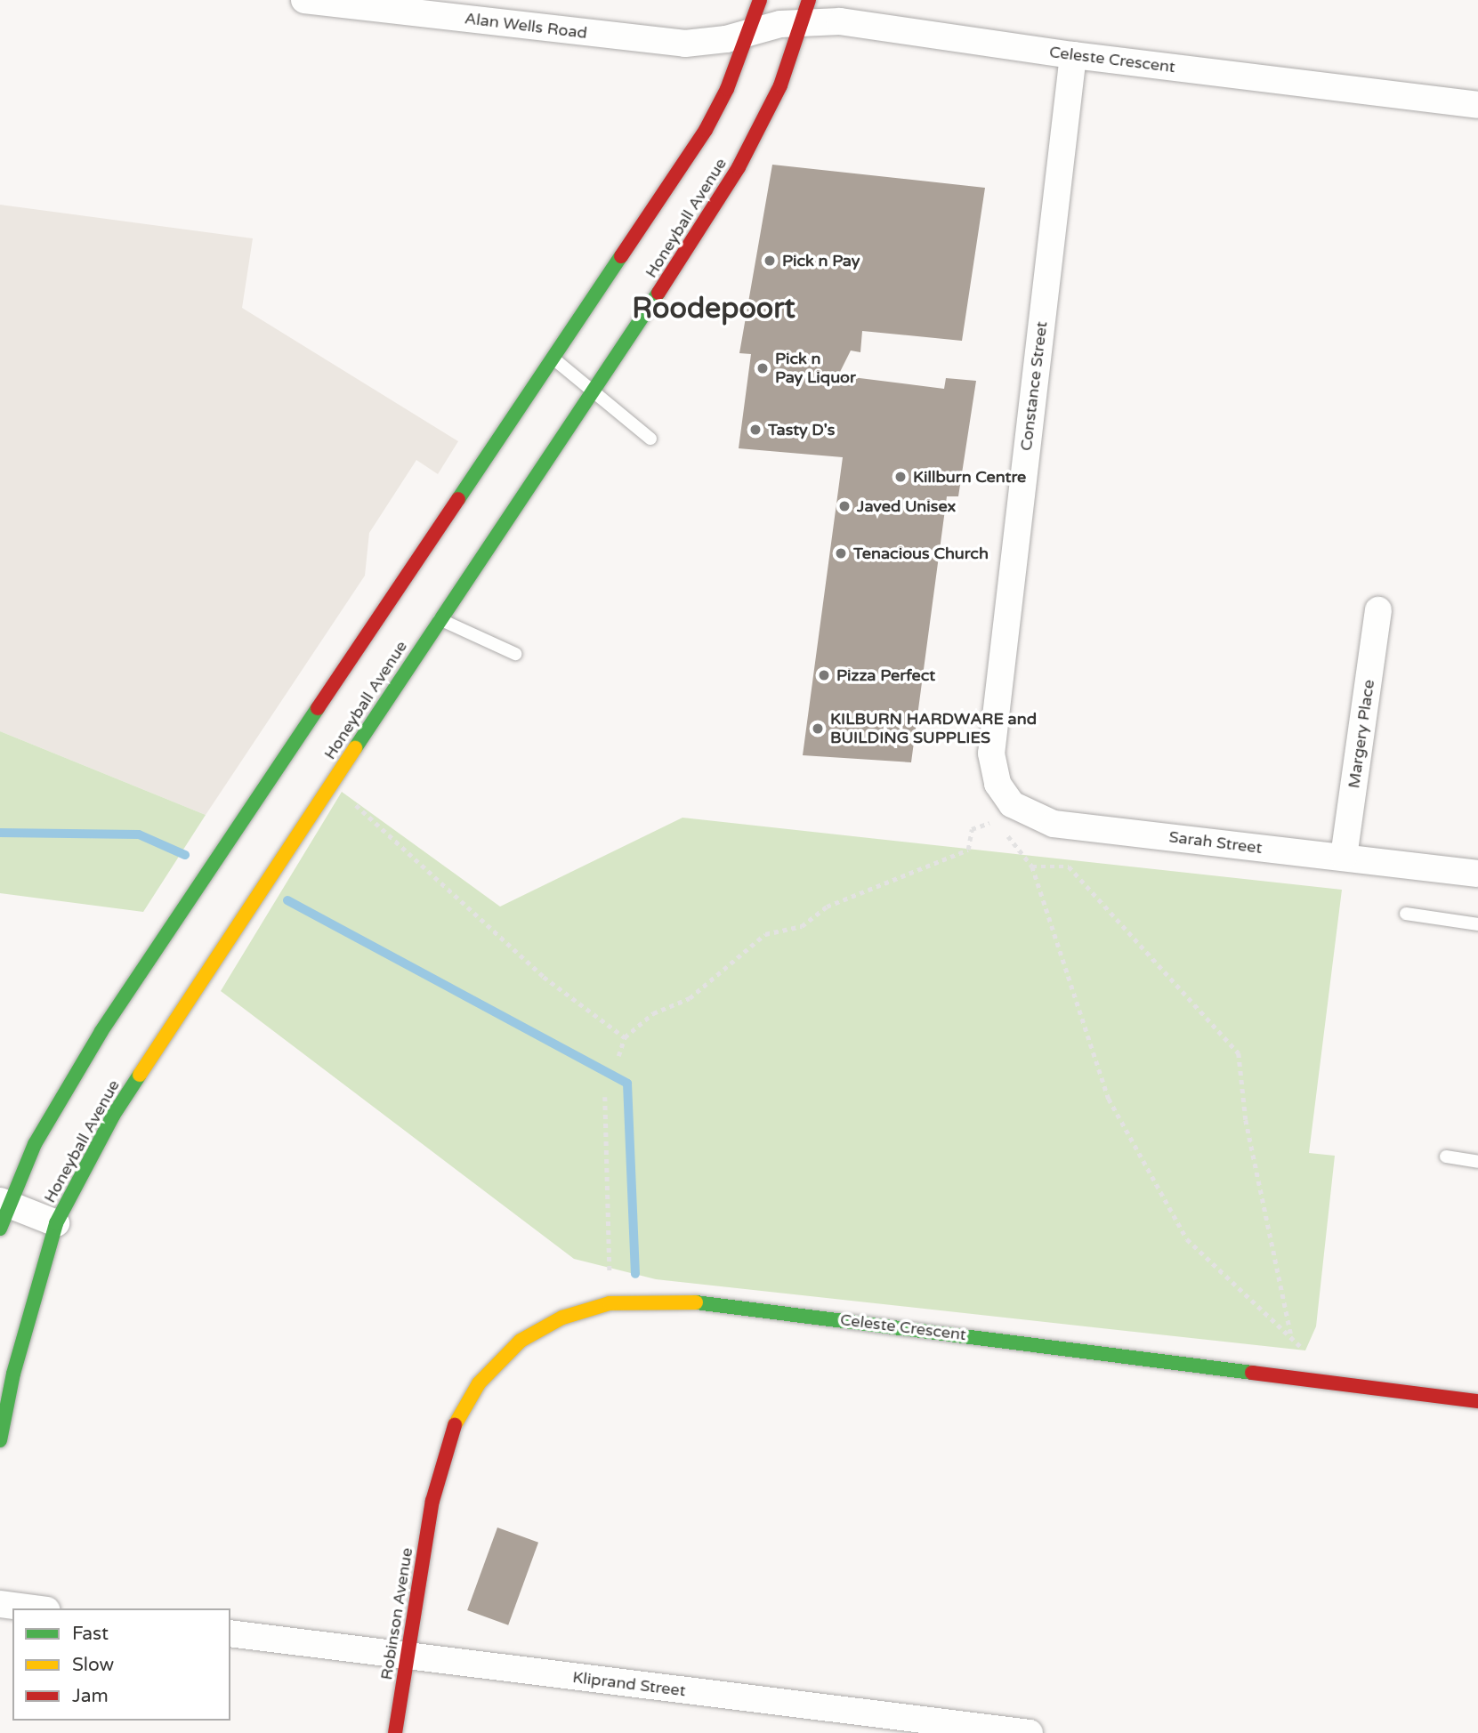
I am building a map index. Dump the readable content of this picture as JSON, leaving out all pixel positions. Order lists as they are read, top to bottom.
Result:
{
  "streets": {
    "street": [
      "Alan Wells Road",
      "Celeste Crescent",
      "Honeyball Avenue",
      "Constance Street",
      "Margery Place",
      "Sarah Street",
      "Robinson Avenue",
      "Kliprand Street"
    ]
  },
  "crossings": [
    ["Alan Wells Road", "Celeste Crescent"],
    ["Alan Wells Road", "Honeyball Avenue"],
    ["Celeste Crescent", "Honeyball Avenue"],
    ["Celeste Crescent", "Constance Street"],
    ["Celeste Crescent", "Robinson Avenue"],
    ["Constance Street", "Sarah Street"],
    ["Margery Place", "Sarah Street"],
    ["Robinson Avenue", "Kliprand Street"]
  ],
  "districts": ["Roodepoort"],
  "places": [
    "Pick n Pay",
    "Pick n Pay Liquor",
    "Tasty D's",
    "Killburn Centre",
    "Javed Unisex",
    "Tenacious Church",
    "Pizza Perfect",
    "KILBURN HARDWARE and BUILDING SUPPLIES"
  ],
  "legend": ["Fast", "Slow", "Jam"]
}
